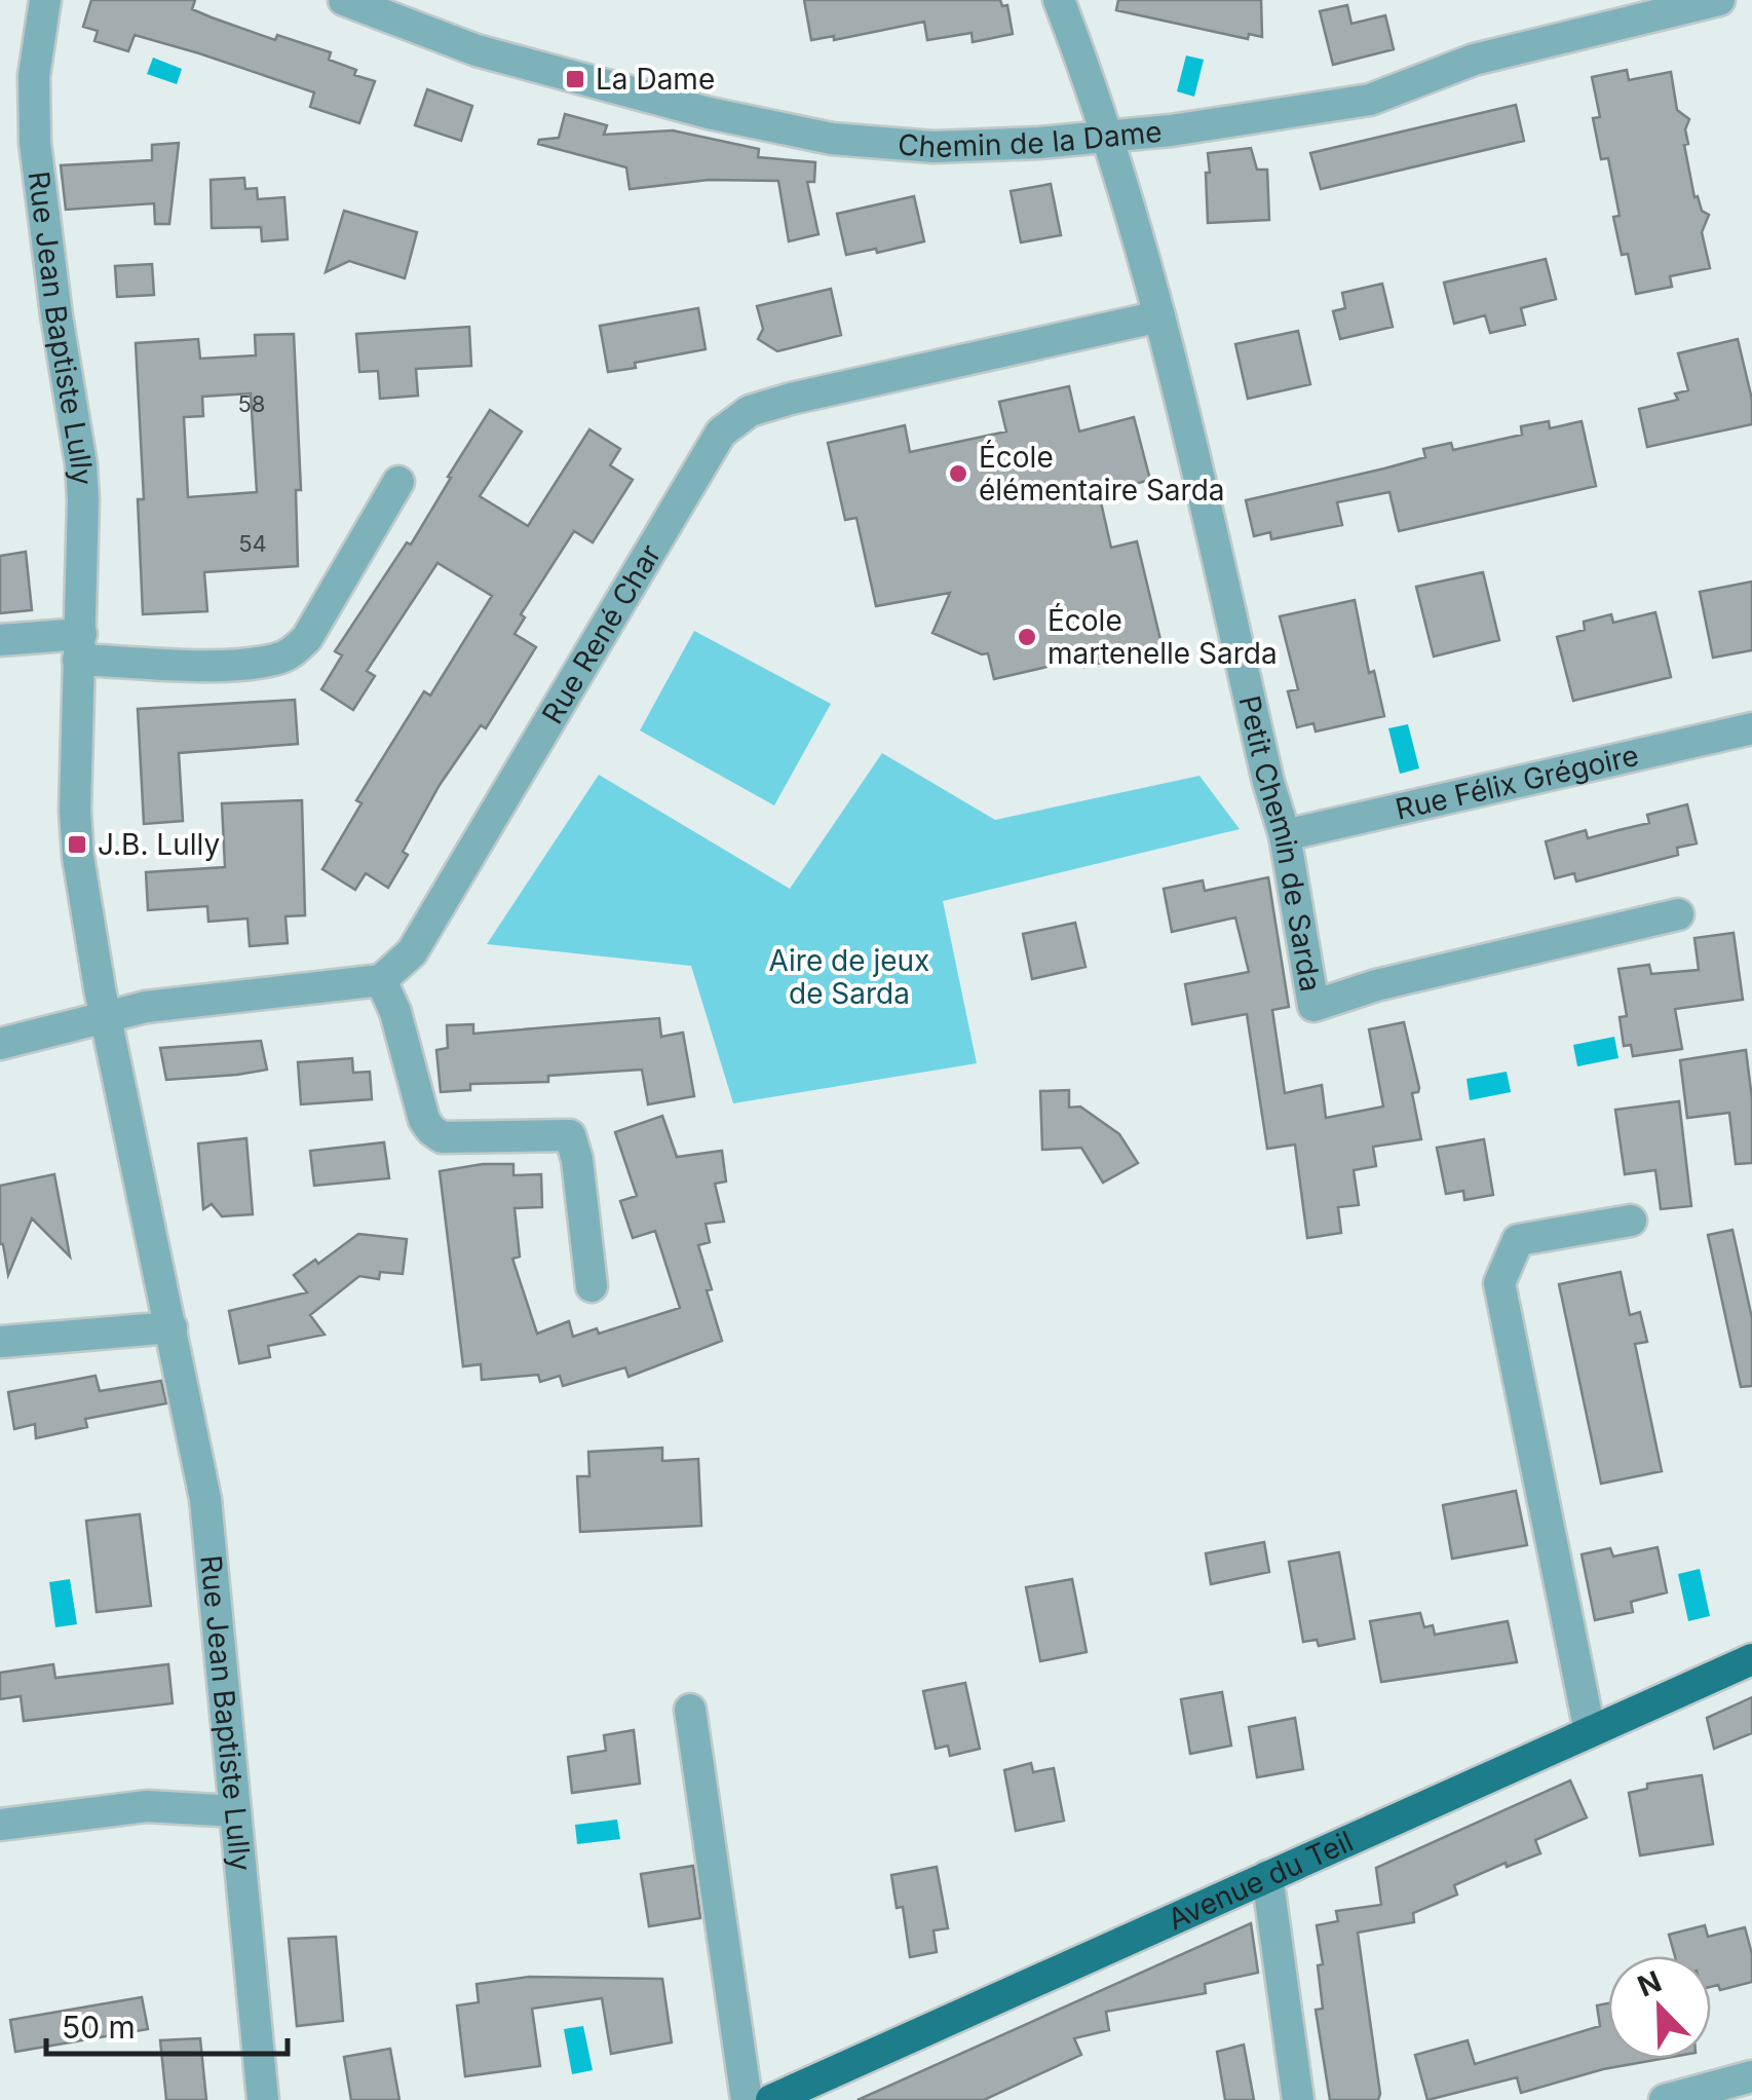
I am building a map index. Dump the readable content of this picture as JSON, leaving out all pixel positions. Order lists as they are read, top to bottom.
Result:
{
  "streets": {
    "main road": ["Avenue du Teil"],
    "street": [
      "Chemin de la Dame",
      "Rue Jean Baptiste Lully",
      "Rue René Char",
      "Rue Félix Grégoire",
      "Petit Chemin de Sarda"
    ]
  },
  "crossings": [
    ["Chemin de la Dame", "Petit Chemin de Sarda"],
    ["Rue René Char", "Petit Chemin de Sarda"],
    ["Rue Félix Grégoire", "Petit Chemin de Sarda"]
  ],
  "parks": ["Aire de jeux de Sarda"],
  "places": {
    "transit": ["La Dame", "J.B. Lully"],
    "other": ["École élémentaire Sarda", "École martenelle Sarda"]
  },
  "house_numbers": ["58", "54"],
  "scale_bar": "50 m",
  "north": "top left"
}
